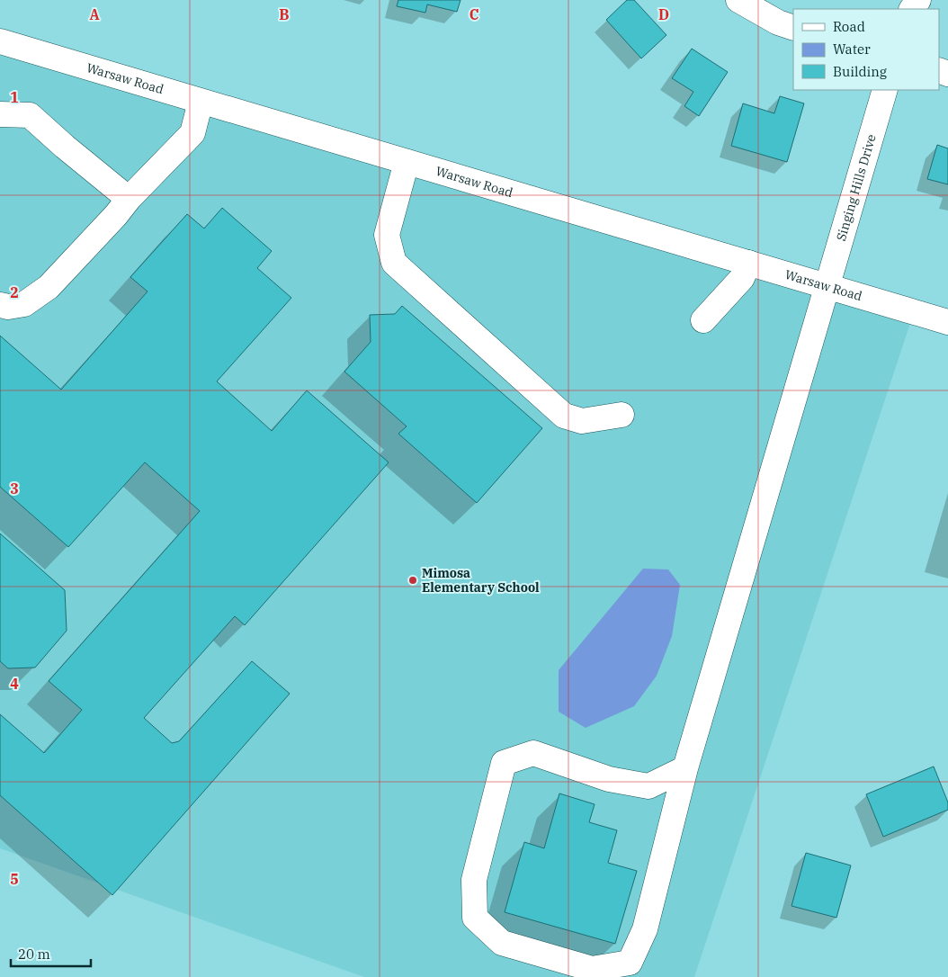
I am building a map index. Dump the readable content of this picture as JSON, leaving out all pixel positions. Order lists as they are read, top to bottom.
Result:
{
  "streets": {
    "street": ["Warsaw Road", "Singing Hills Drive"]
  },
  "crossings": [
    ["Warsaw Road", "Singing Hills Drive"]
  ],
  "places": ["Mimosa Elementary School"],
  "legend": ["Road", "Water", "Building"],
  "scale_bar": "20 m",
  "grid": {
    "columns": [
      "A",
      "B",
      "C",
      "D"
    ],
    "rows": [
      "1",
      "2",
      "3",
      "4",
      "5"
    ]
  }
}
